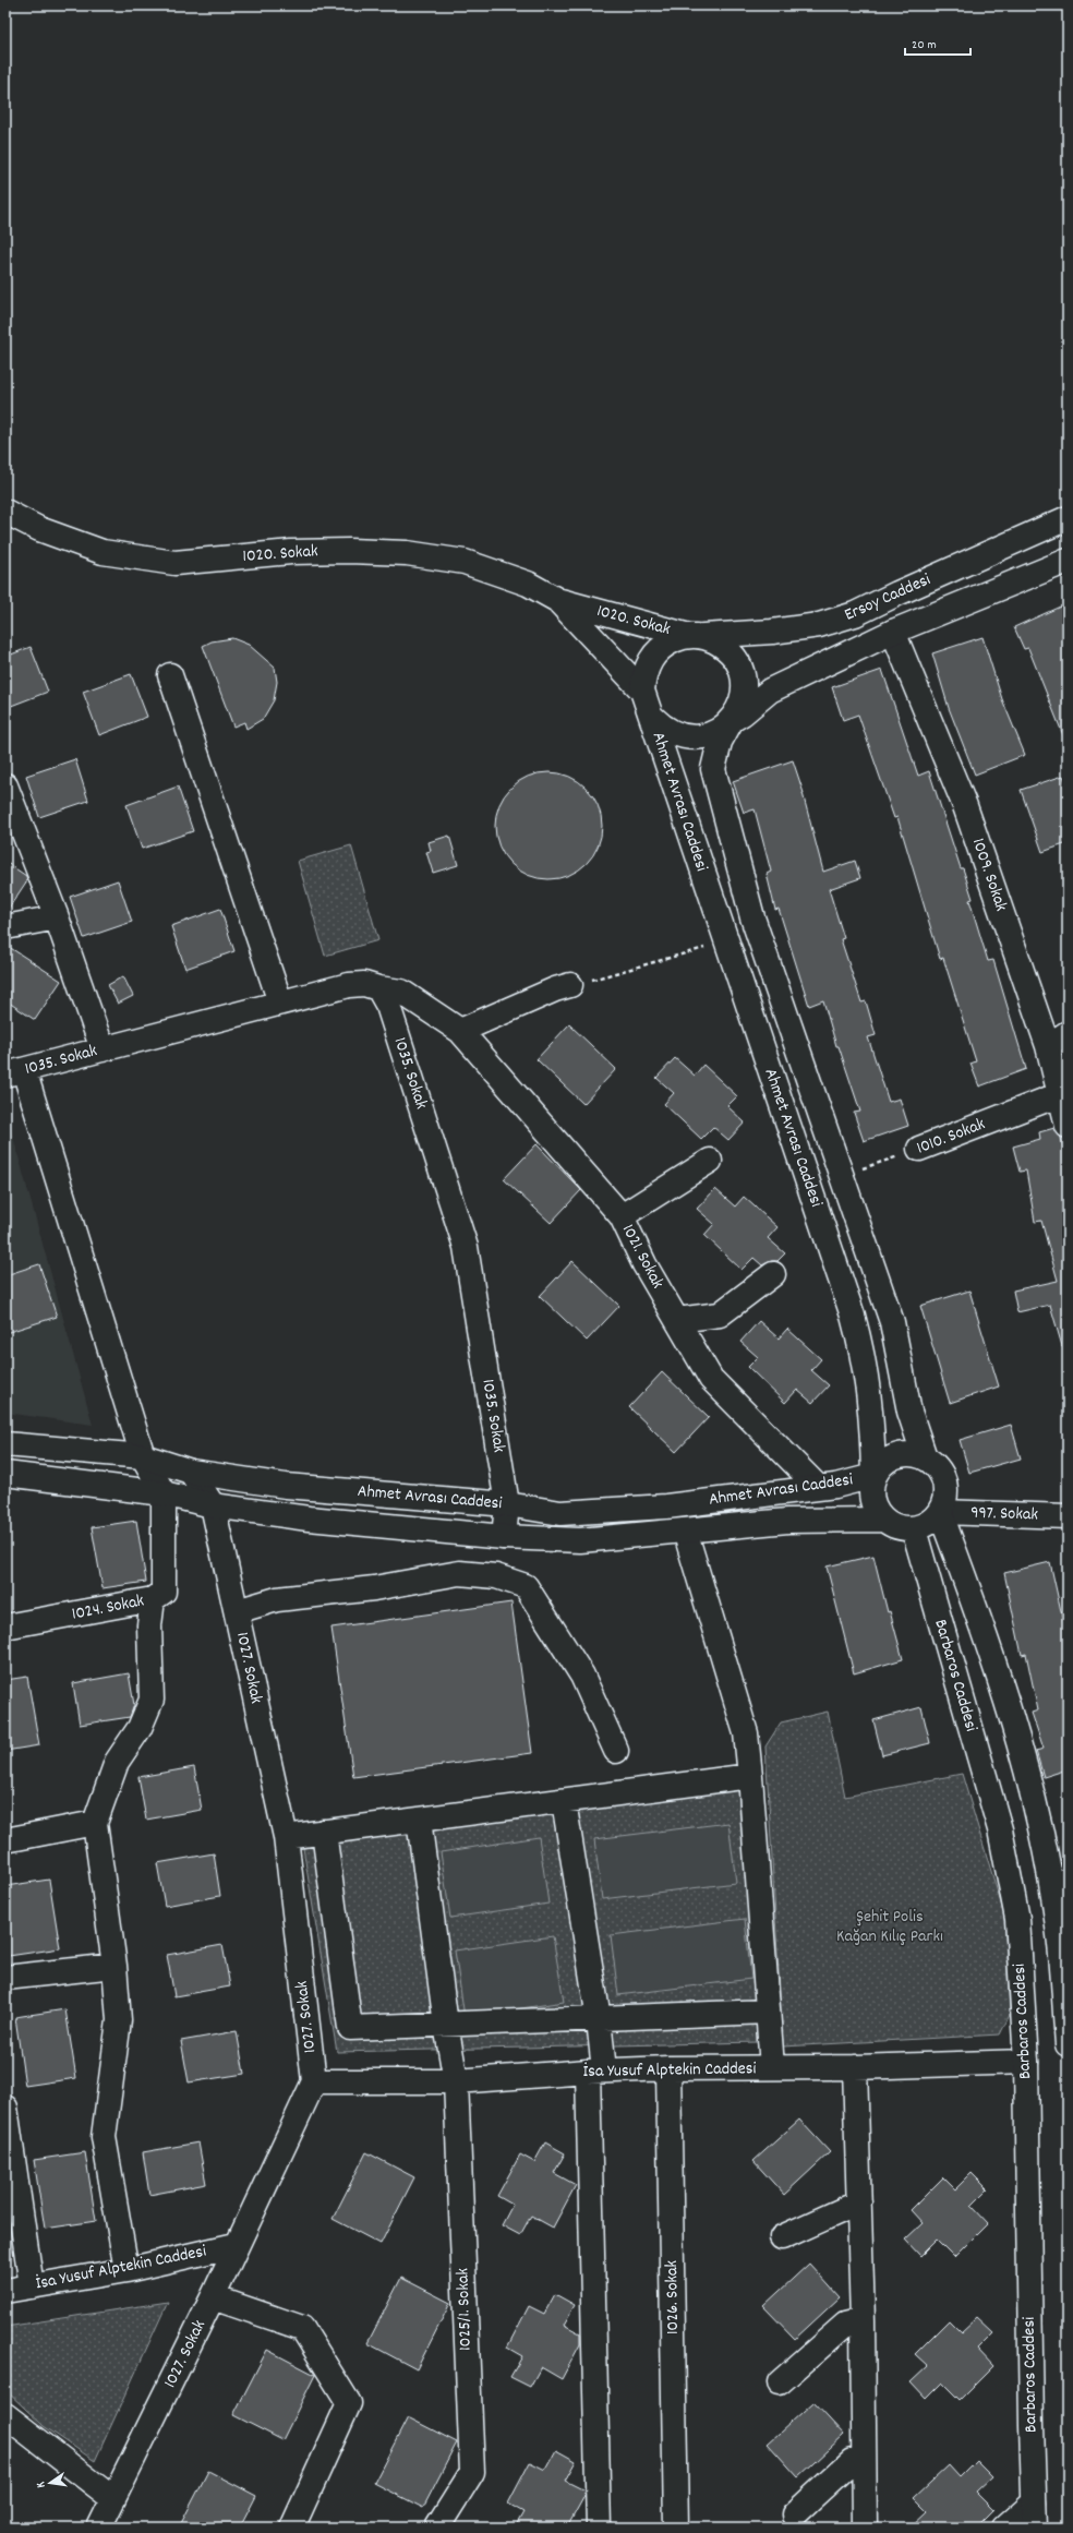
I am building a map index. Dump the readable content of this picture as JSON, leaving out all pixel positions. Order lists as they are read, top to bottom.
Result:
{
  "streets": {
    "street": [
      "1020. Sokak",
      "Ersoy Caddesi",
      "Ahmet Avrası Caddesi",
      "1009. Sokak",
      "1035. Sokak",
      "1010. Sokak",
      "1021. Sokak",
      "997. Sokak",
      "1024. Sokak",
      "1027. Sokak",
      "Barbaros Caddesi",
      "İsa Yusuf Alptekin Caddesi",
      "1026. Sokak",
      "1025/1. Sokak"
    ]
  },
  "crossings": [
    ["1020. Sokak", "Ersoy Caddesi"],
    ["1020. Sokak", "Ahmet Avrası Caddesi"],
    ["Ersoy Caddesi", "Ahmet Avrası Caddesi"],
    ["Ersoy Caddesi", "1009. Sokak"],
    ["Ahmet Avrası Caddesi", "1035. Sokak"],
    ["Ahmet Avrası Caddesi", "1010. Sokak"],
    ["Ahmet Avrası Caddesi", "1021. Sokak"],
    ["Ahmet Avrası Caddesi", "997. Sokak"],
    ["Ahmet Avrası Caddesi", "1024. Sokak"],
    ["Ahmet Avrası Caddesi", "1027. Sokak"],
    ["Ahmet Avrası Caddesi", "Barbaros Caddesi"],
    ["1009. Sokak", "1010. Sokak"],
    ["1035. Sokak", "1021. Sokak"],
    ["997. Sokak", "Barbaros Caddesi"],
    ["1027. Sokak", "İsa Yusuf Alptekin Caddesi"],
    ["Barbaros Caddesi", "İsa Yusuf Alptekin Caddesi"],
    ["İsa Yusuf Alptekin Caddesi", "1026. Sokak"],
    ["İsa Yusuf Alptekin Caddesi", "1025/1. Sokak"]
  ],
  "parks": ["Şehit Polis Kağan Kılıç Parkı"],
  "scale_bar": "20 m",
  "north": "left"
}
